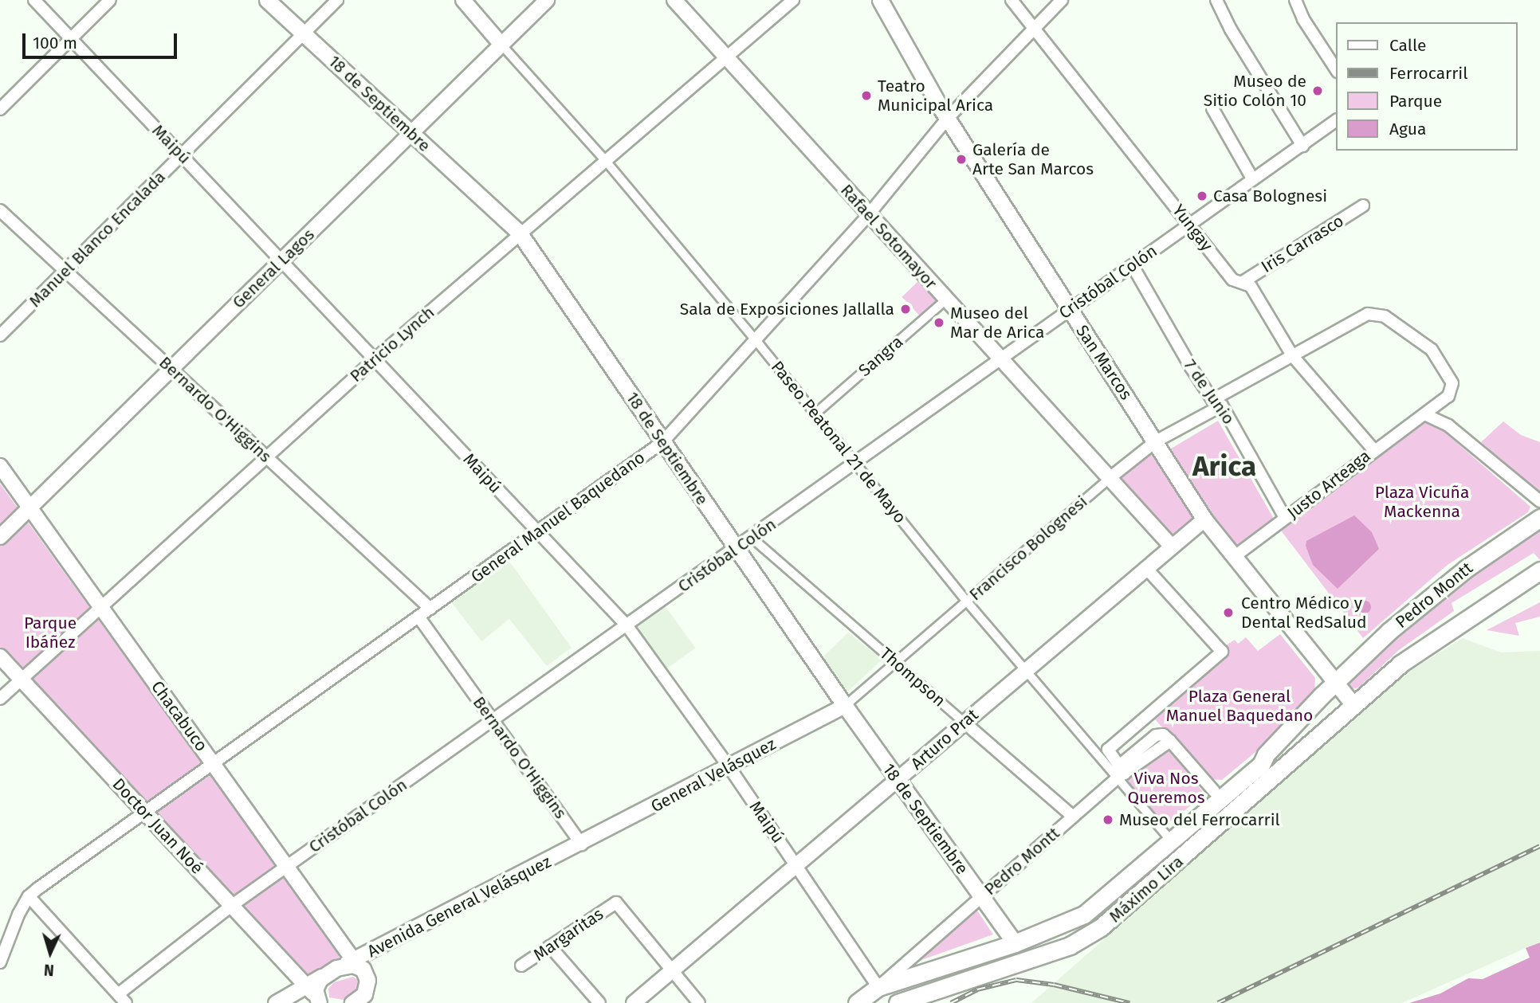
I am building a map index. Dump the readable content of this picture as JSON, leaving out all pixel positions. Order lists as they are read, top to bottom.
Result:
{
  "streets": {
    "main road": [
      "18 de Septiembre",
      "San Marcos",
      "Pedro Montt",
      "Máximo Lira"
    ],
    "street": [
      "Maipú",
      "Yungay",
      "Rafael Sotomayor",
      "Manuel Blanco Encalada",
      "Iris Carrasco",
      "General Lagos",
      "Cristóbal Colón",
      "Patricio Lynch",
      "Sangra",
      "7 de Junio",
      "Bernardo O'Higgins",
      "Paseo Peatonal 21 de Mayo",
      "Justo Arteaga",
      "General Manuel Baquedano",
      "Francisco Bolognesi",
      "Thompson",
      "Chacabuco",
      "Arturo Prat",
      "General Velásquez",
      "Doctor Juan Noé",
      "Avenida General Velásquez",
      "Margaritas"
    ]
  },
  "crossings": [
    ["18 de Septiembre", "Manuel Blanco Encalada"],
    ["18 de Septiembre", "General Lagos"],
    ["18 de Septiembre", "Cristóbal Colón"],
    ["18 de Septiembre", "Patricio Lynch"],
    ["18 de Septiembre", "General Manuel Baquedano"],
    ["18 de Septiembre", "Francisco Bolognesi"],
    ["18 de Septiembre", "Pedro Montt"],
    ["18 de Septiembre", "Arturo Prat"],
    ["18 de Septiembre", "General Velásquez"],
    ["18 de Septiembre", "Máximo Lira"],
    ["Maipú", "Manuel Blanco Encalada"],
    ["Maipú", "General Lagos"],
    ["Maipú", "Cristóbal Colón"],
    ["Maipú", "Patricio Lynch"],
    ["Maipú", "General Manuel Baquedano"],
    ["Maipú", "Pedro Montt"],
    ["Maipú", "Arturo Prat"],
    ["Maipú", "General Velásquez"],
    ["Maipú", "Máximo Lira"],
    ["Yungay", "Iris Carrasco"],
    ["Yungay", "Cristóbal Colón"],
    ["Yungay", "Justo Arteaga"],
    ["Yungay", "General Manuel Baquedano"],
    ["Yungay", "Francisco Bolognesi"],
    ["Rafael Sotomayor", "Cristóbal Colón"],
    ["Rafael Sotomayor", "Patricio Lynch"],
    ["Rafael Sotomayor", "Sangra"],
    ["Rafael Sotomayor", "General Manuel Baquedano"],
    ["Rafael Sotomayor", "Francisco Bolognesi"],
    ["Rafael Sotomayor", "Arturo Prat"],
    ["Manuel Blanco Encalada", "Bernardo O'Higgins"],
    ["General Lagos", "Bernardo O'Higgins"],
    ["General Lagos", "Paseo Peatonal 21 de Mayo"],
    ["General Lagos", "Chacabuco"],
    ["Cristóbal Colón", "San Marcos"],
    ["Cristóbal Colón", "7 de Junio"],
    ["Cristóbal Colón", "Bernardo O'Higgins"],
    ["Cristóbal Colón", "Paseo Peatonal 21 de Mayo"],
    ["Cristóbal Colón", "Thompson"],
    ["Cristóbal Colón", "Chacabuco"],
    ["Cristóbal Colón", "Doctor Juan Noé"],
    ["Patricio Lynch", "Bernardo O'Higgins"],
    ["Patricio Lynch", "Paseo Peatonal 21 de Mayo"],
    ["Patricio Lynch", "Chacabuco"],
    ["Patricio Lynch", "Doctor Juan Noé"],
    ["Sangra", "Paseo Peatonal 21 de Mayo"],
    ["San Marcos", "Justo Arteaga"],
    ["San Marcos", "General Manuel Baquedano"],
    ["San Marcos", "Francisco Bolognesi"],
    ["San Marcos", "Pedro Montt"],
    ["San Marcos", "Arturo Prat"],
    ["San Marcos", "Máximo Lira"],
    ["7 de Junio", "Justo Arteaga"],
    ["7 de Junio", "Francisco Bolognesi"],
    ["Bernardo O'Higgins", "General Manuel Baquedano"],
    ["Bernardo O'Higgins", "General Velásquez"],
    ["Bernardo O'Higgins", "Avenida General Velásquez"],
    ["Paseo Peatonal 21 de Mayo", "General Manuel Baquedano"],
    ["Paseo Peatonal 21 de Mayo", "Francisco Bolognesi"],
    ["Paseo Peatonal 21 de Mayo", "Pedro Montt"],
    ["Paseo Peatonal 21 de Mayo", "Arturo Prat"],
    ["Paseo Peatonal 21 de Mayo", "Máximo Lira"],
    ["Justo Arteaga", "Francisco Bolognesi"],
    ["General Manuel Baquedano", "Chacabuco"],
    ["General Manuel Baquedano", "Doctor Juan Noé"],
    ["Francisco Bolognesi", "Thompson"],
    ["Francisco Bolognesi", "General Velásquez"],
    ["Pedro Montt", "Thompson"],
    ["Pedro Montt", "Máximo Lira"],
    ["Thompson", "Arturo Prat"],
    ["Chacabuco", "Avenida General Velásquez"],
    ["Arturo Prat", "Margaritas"],
    ["General Velásquez", "Avenida General Velásquez"]
  ],
  "districts": ["Arica"],
  "parks": [
    "Plaza Vicuña Mackenna",
    "Parque Ibáñez",
    "Plaza General Manuel Baquedano",
    "Viva Nos Queremos"
  ],
  "places": [
    "Museo de Sitio Colón 10",
    "Teatro Municipal Arica",
    "Galería de Arte San Marcos",
    "Casa Bolognesi",
    "Sala de Exposiciones Jallalla",
    "Museo del Mar de Arica",
    "Centro Médico y Dental RedSalud",
    "Museo del Ferrocarril"
  ],
  "legend": [
    "Calle",
    "Ferrocarril",
    "Parque",
    "Agua"
  ],
  "scale_bar": "100 m",
  "north": "bottom"
}
